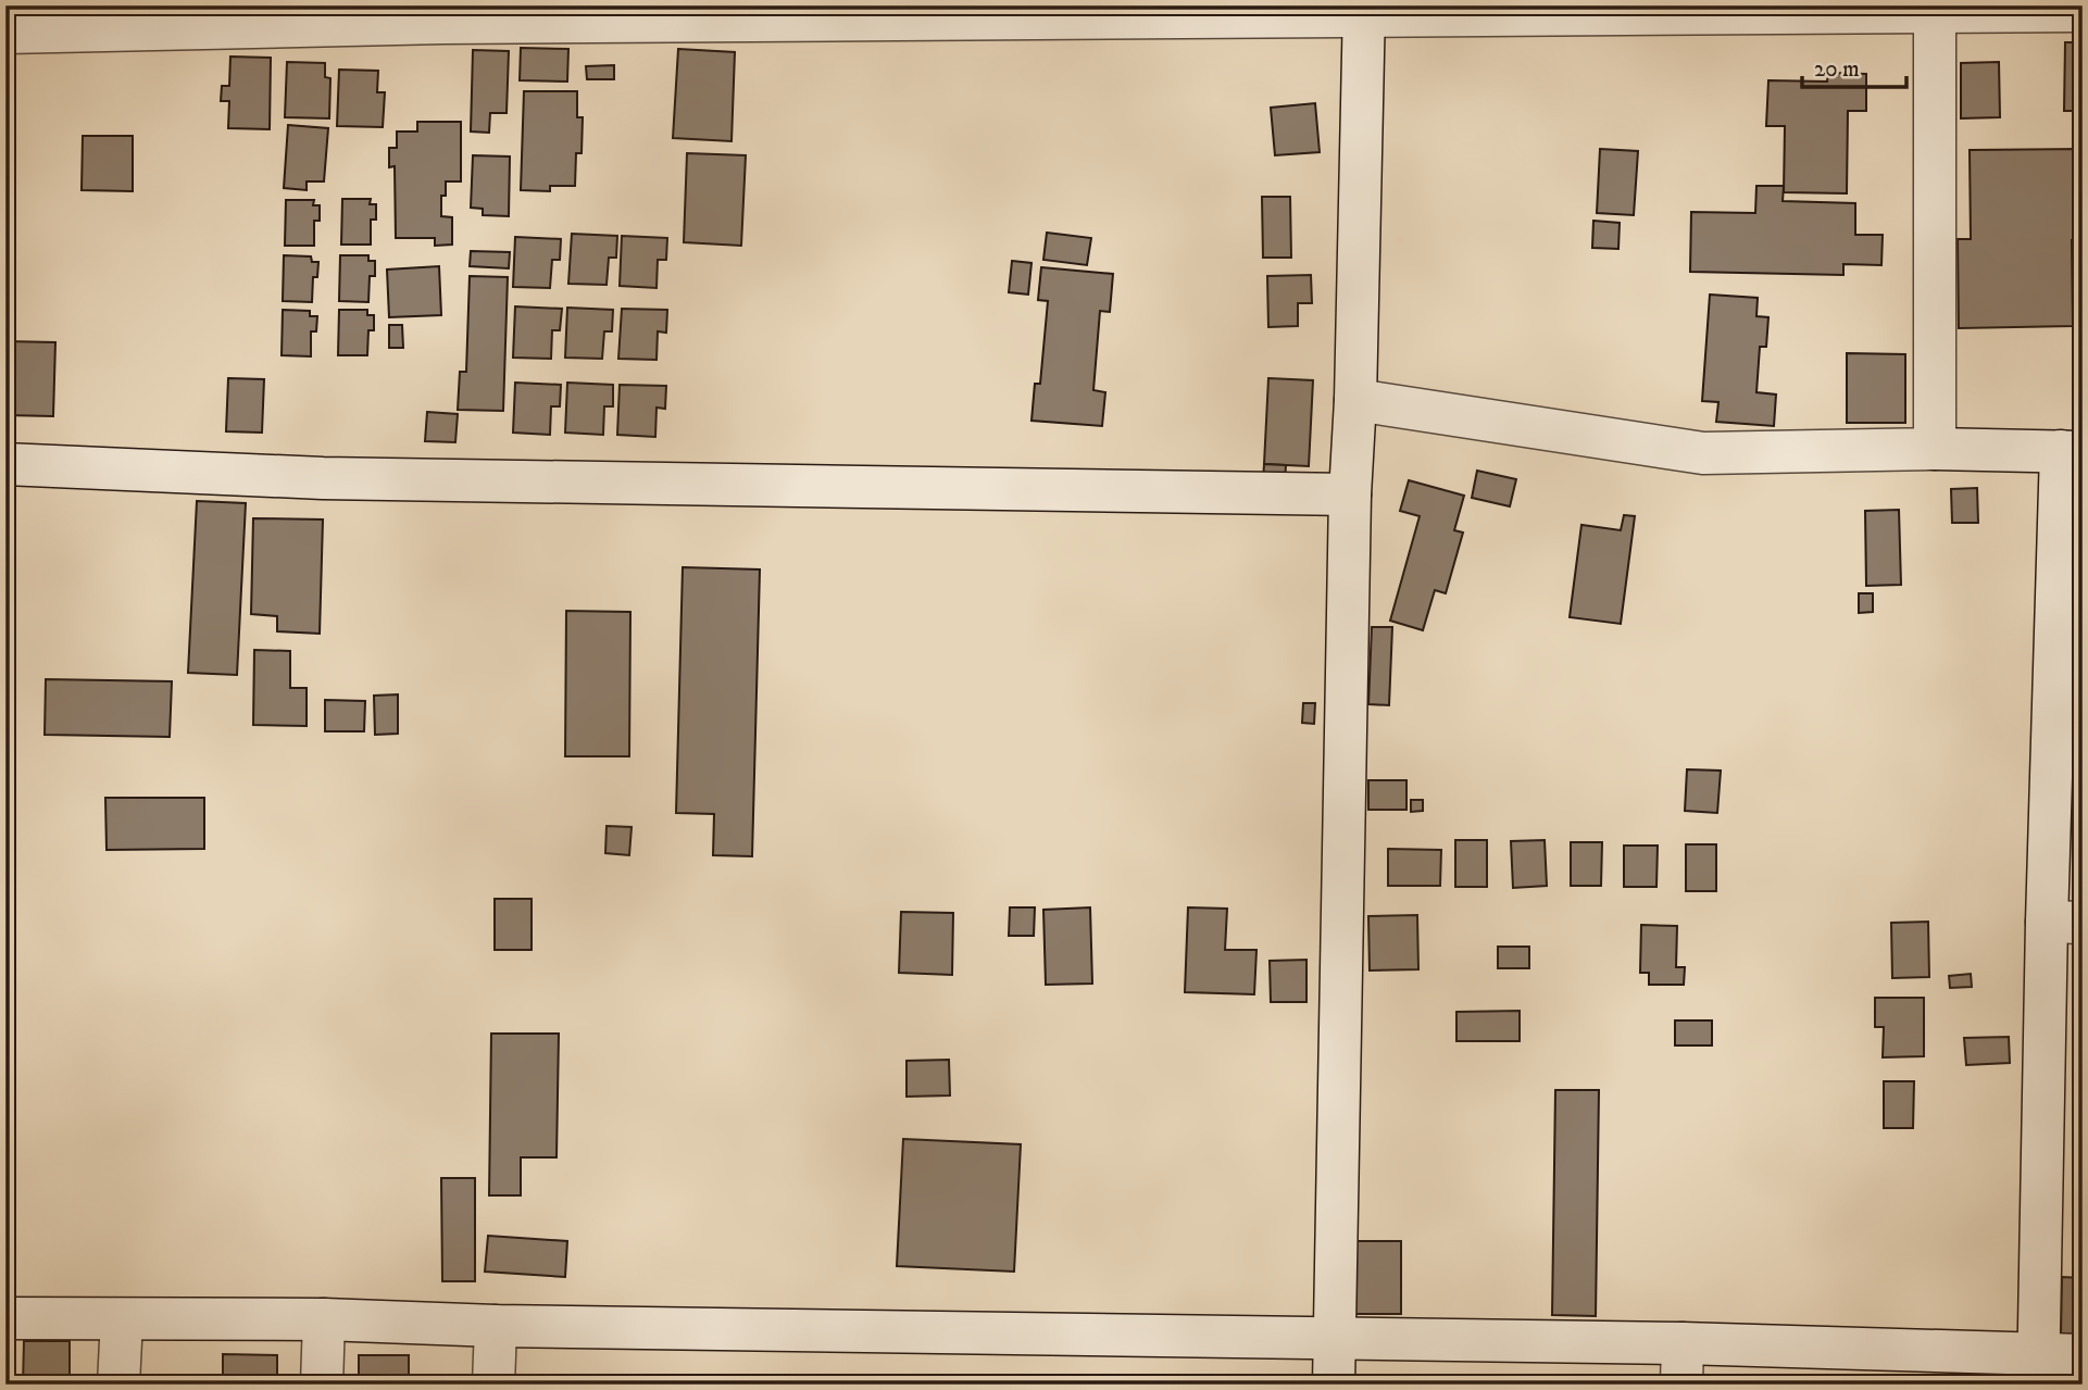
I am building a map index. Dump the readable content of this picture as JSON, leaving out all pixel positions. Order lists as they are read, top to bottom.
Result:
{
  "scale_bar": "20 m"
}
